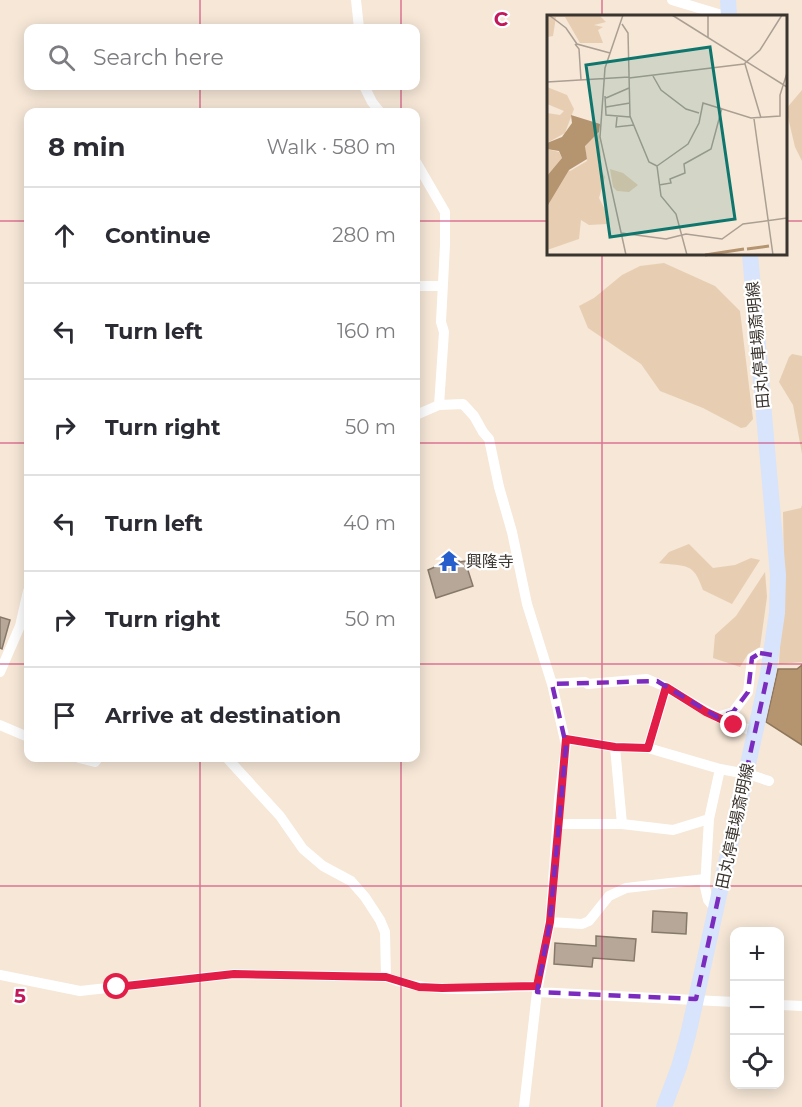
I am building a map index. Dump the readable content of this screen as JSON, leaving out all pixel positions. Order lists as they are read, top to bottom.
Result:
{
  "streets": {
    "main road": ["田丸停車場斎明線"]
  },
  "places": {
    "temple": ["興隆寺"]
  },
  "page": {
    "search": "Search here",
    "heading": ["8 min", "Walk · 580 m"],
    "list": [
      ["Continue", "280 m"],
      ["Turn left", "160 m"],
      ["Turn right", "50 m"],
      ["Turn left", "40 m"],
      ["Turn right", "50 m"],
      "Arrive at destination"
    ],
    "map_buttons": ["+", "−"]
  },
  "grid": {
    "columns": ["C"],
    "rows": ["5"]
  }
}
